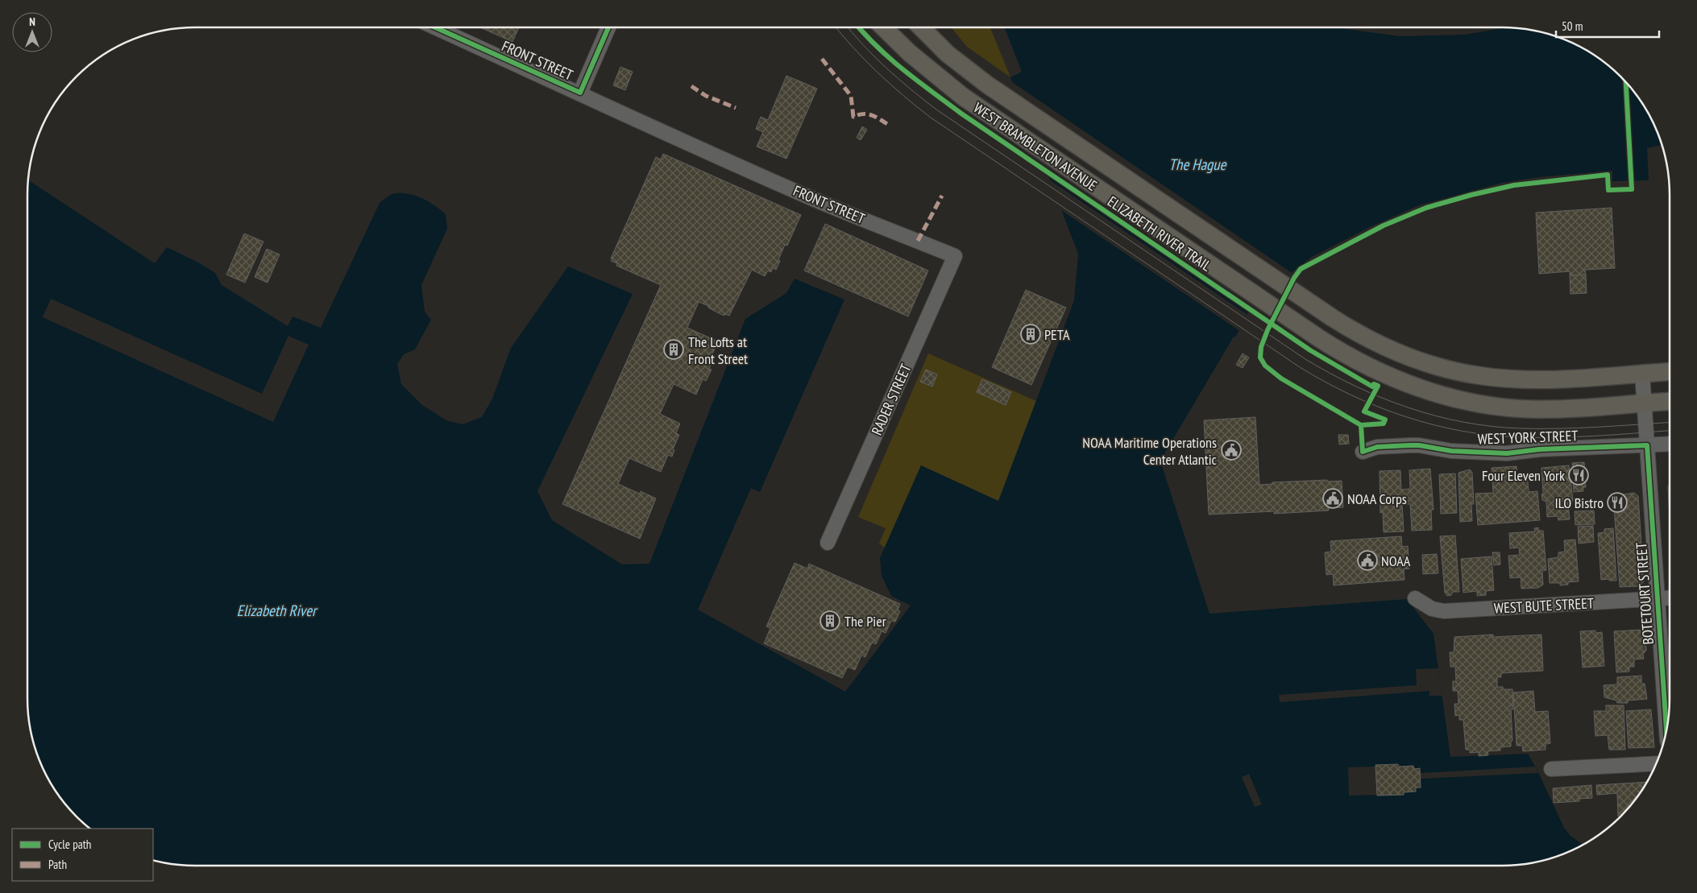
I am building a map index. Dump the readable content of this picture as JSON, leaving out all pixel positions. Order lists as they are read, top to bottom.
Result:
{
  "streets": {
    "main road": ["WEST BRAMBLETON AVENUE"],
    "street": [
      "FRONT STREET",
      "RADER STREET",
      "WEST YORK STREET",
      "BOTETOURT STREET",
      "WEST BUTE STREET"
    ],
    "cycle path": ["ELIZABETH RIVER TRAIL"]
  },
  "crossings": [
    ["FRONT STREET", "RADER STREET"],
    ["WEST BRAMBLETON AVENUE", "BOTETOURT STREET"],
    ["WEST YORK STREET", "BOTETOURT STREET"],
    ["BOTETOURT STREET", "WEST BUTE STREET"]
  ],
  "water": ["The Hague", "Elizabeth River"],
  "places": {
    "building": ["PETA", "The Lofts at Front Street", "The Pier"],
    "public building": ["NOAA Maritime Operations Center Atlantic", "NOAA Corps", "NOAA"],
    "restaurant": ["Four Eleven York", "ILO Bistro"]
  },
  "legend": ["Cycle path", "Path"],
  "scale_bar": "50 m",
  "north": "top"
}
